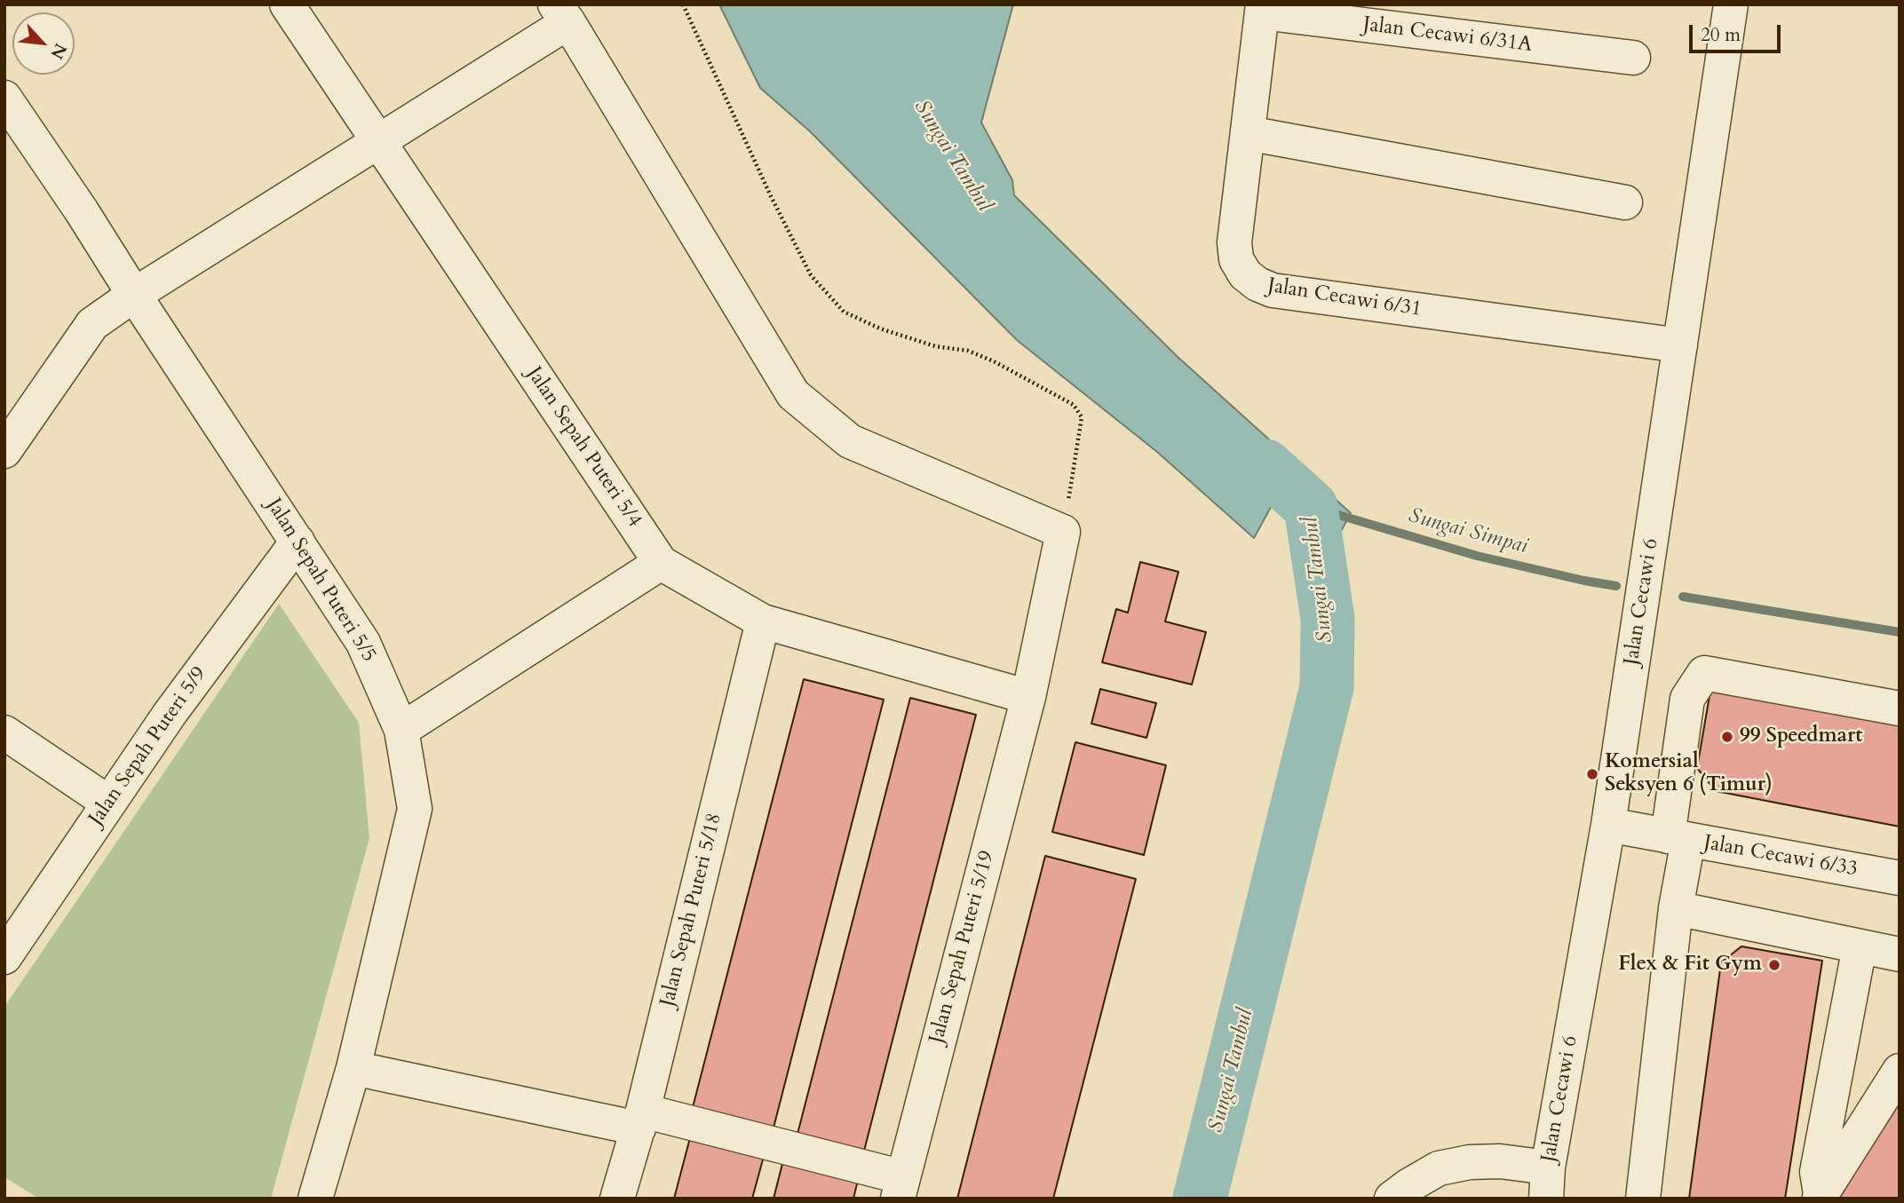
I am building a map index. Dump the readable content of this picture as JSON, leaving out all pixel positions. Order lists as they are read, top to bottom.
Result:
{
  "streets": {
    "street": [
      "Jalan Cecawi 6/31A",
      "Jalan Cecawi 6/31",
      "Jalan Sepah Puteri 5/4",
      "Jalan Sepah Puteri 5/5",
      "Jalan Cecawi 6",
      "Jalan Sepah Puteri 5/9",
      "Jalan Cecawi 6/33",
      "Jalan Sepah Puteri 5/18",
      "Jalan Sepah Puteri 5/19"
    ]
  },
  "crossings": [
    ["Jalan Cecawi 6/31A", "Jalan Cecawi 6/31"],
    ["Jalan Cecawi 6/31", "Jalan Cecawi 6"],
    ["Jalan Sepah Puteri 5/4", "Jalan Sepah Puteri 5/18"],
    ["Jalan Sepah Puteri 5/4", "Jalan Sepah Puteri 5/19"],
    ["Jalan Sepah Puteri 5/5", "Jalan Sepah Puteri 5/9"]
  ],
  "water": ["Sungai Tambul", "Sungai Simpai"],
  "places": ["99 Speedmart", "Komersial Seksyen 6 (Timur)", "Flex & Fit Gym"],
  "scale_bar": "20 m",
  "north": "bottom right"
}
